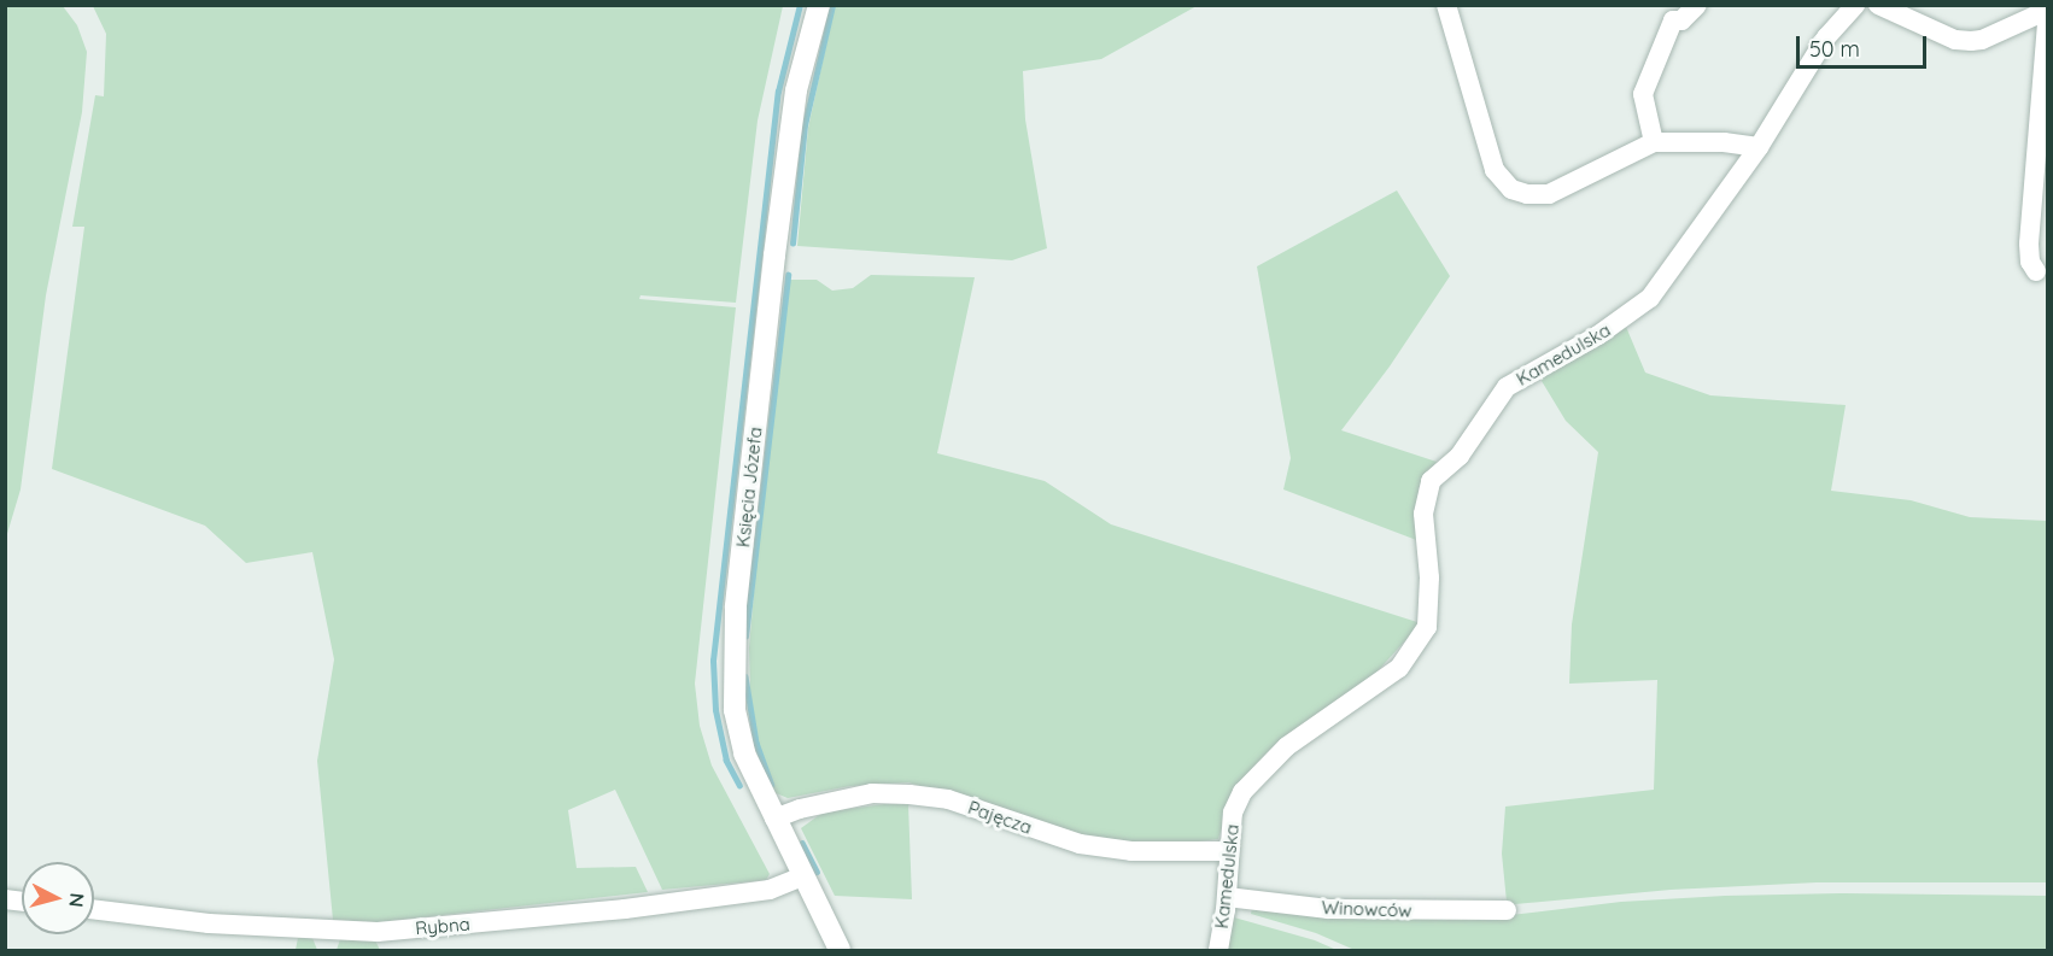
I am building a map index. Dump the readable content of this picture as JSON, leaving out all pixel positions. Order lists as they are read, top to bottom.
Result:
{
  "streets": {
    "main road": ["Księcia Józefa"],
    "street": [
      "Kamedulska",
      "Pajęcza",
      "Winowców",
      "Rybna"
    ]
  },
  "crossings": [
    ["Kamedulska", "Pajęcza"],
    ["Kamedulska", "Winowców"],
    ["Księcia Józefa", "Pajęcza"],
    ["Księcia Józefa", "Rybna"]
  ],
  "scale_bar": "50 m",
  "north": "right"
}
